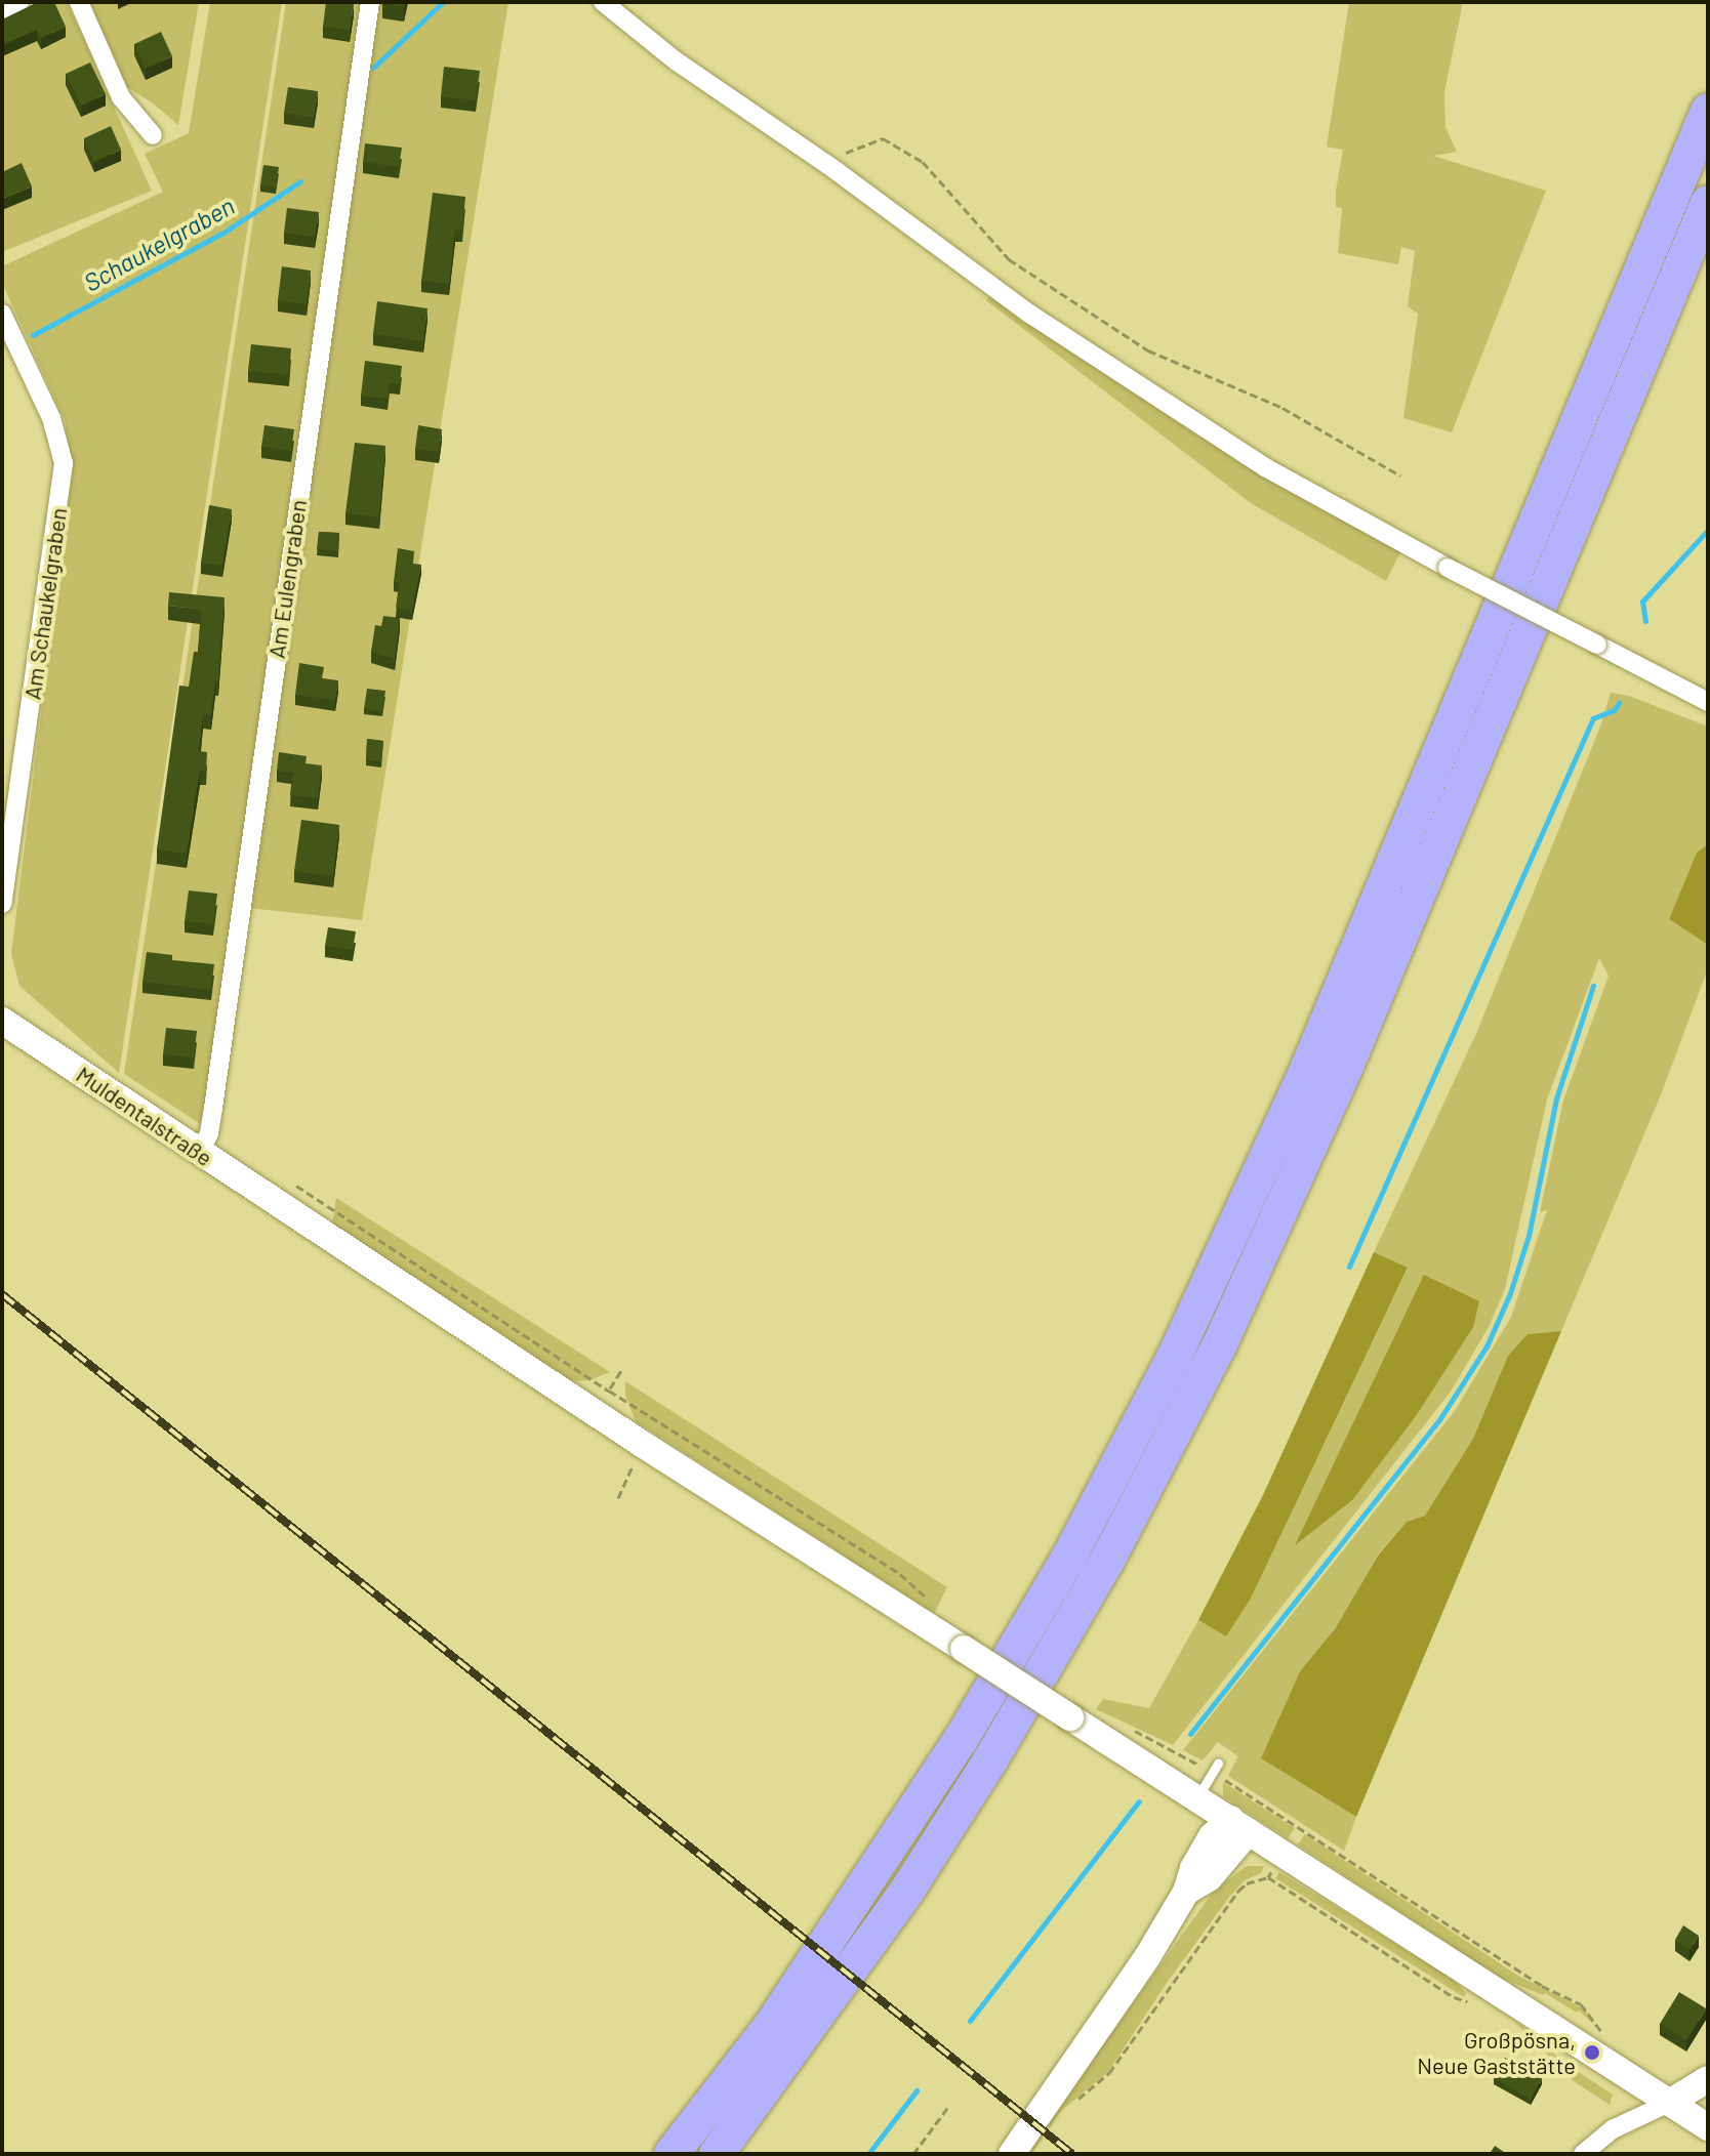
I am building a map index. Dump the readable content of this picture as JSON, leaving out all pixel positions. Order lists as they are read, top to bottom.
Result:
{
  "streets": {
    "main road": ["Muldentalstraße"],
    "street": ["Am Eulengraben", "Am Schaukelgraben"]
  },
  "crossings": [
    ["Am Eulengraben", "Muldentalstraße"]
  ],
  "water": ["Schaukelgraben"],
  "places": ["Großpösna, Neue Gaststätte"]
}
